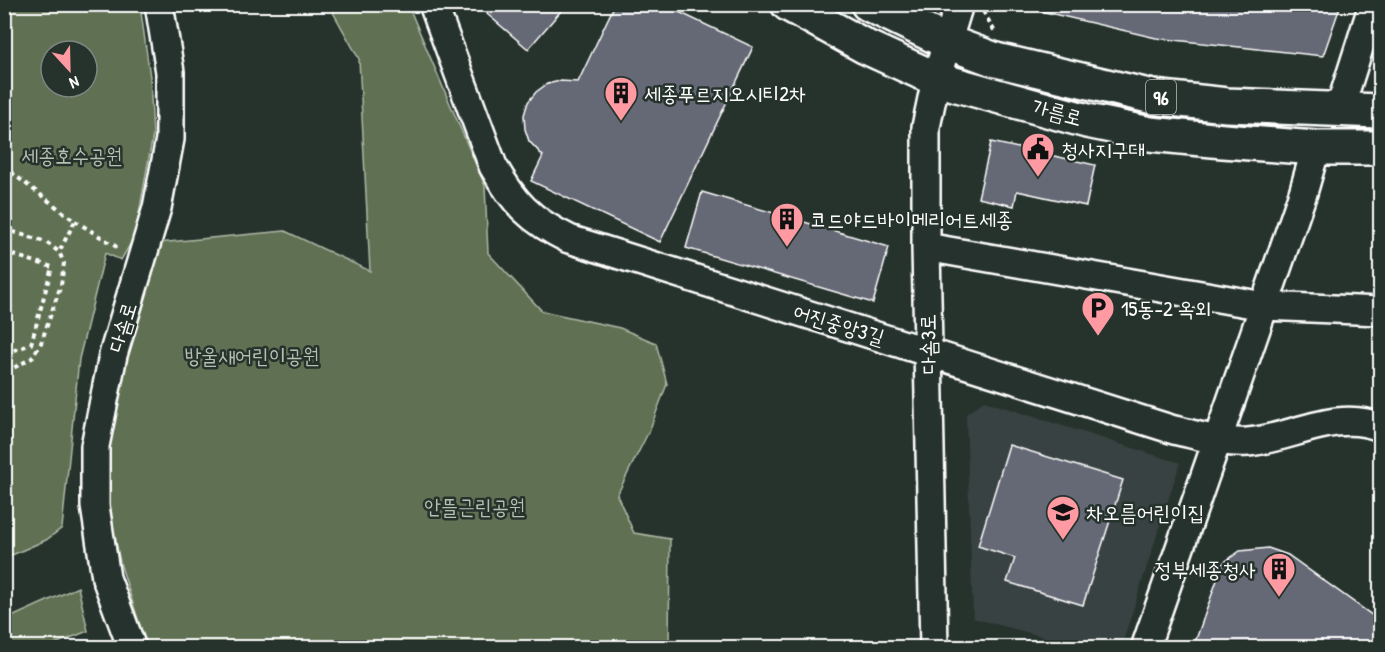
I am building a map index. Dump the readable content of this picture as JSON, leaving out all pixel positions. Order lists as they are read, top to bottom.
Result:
{
  "streets": {
    "main road": ["96", "가름로"],
    "street": ["어진중앙3길", "다솜로", "다솜3로"]
  },
  "crossings": [
    ["가름로", "다솜3로"],
    ["어진중앙3길", "다솜3로"]
  ],
  "parks": ["세종호수공원", "방울새어린이공원", "안뜰근린공원"],
  "places": {
    "building": ["세종푸르지오시티2차", "코드야드바이메리어트세종", "정부세종청사"],
    "public building": ["청사지구대"],
    "parking": ["15동-2 옥외"],
    "school or university": ["차오름어린이집"]
  },
  "north": "bottom"
}
